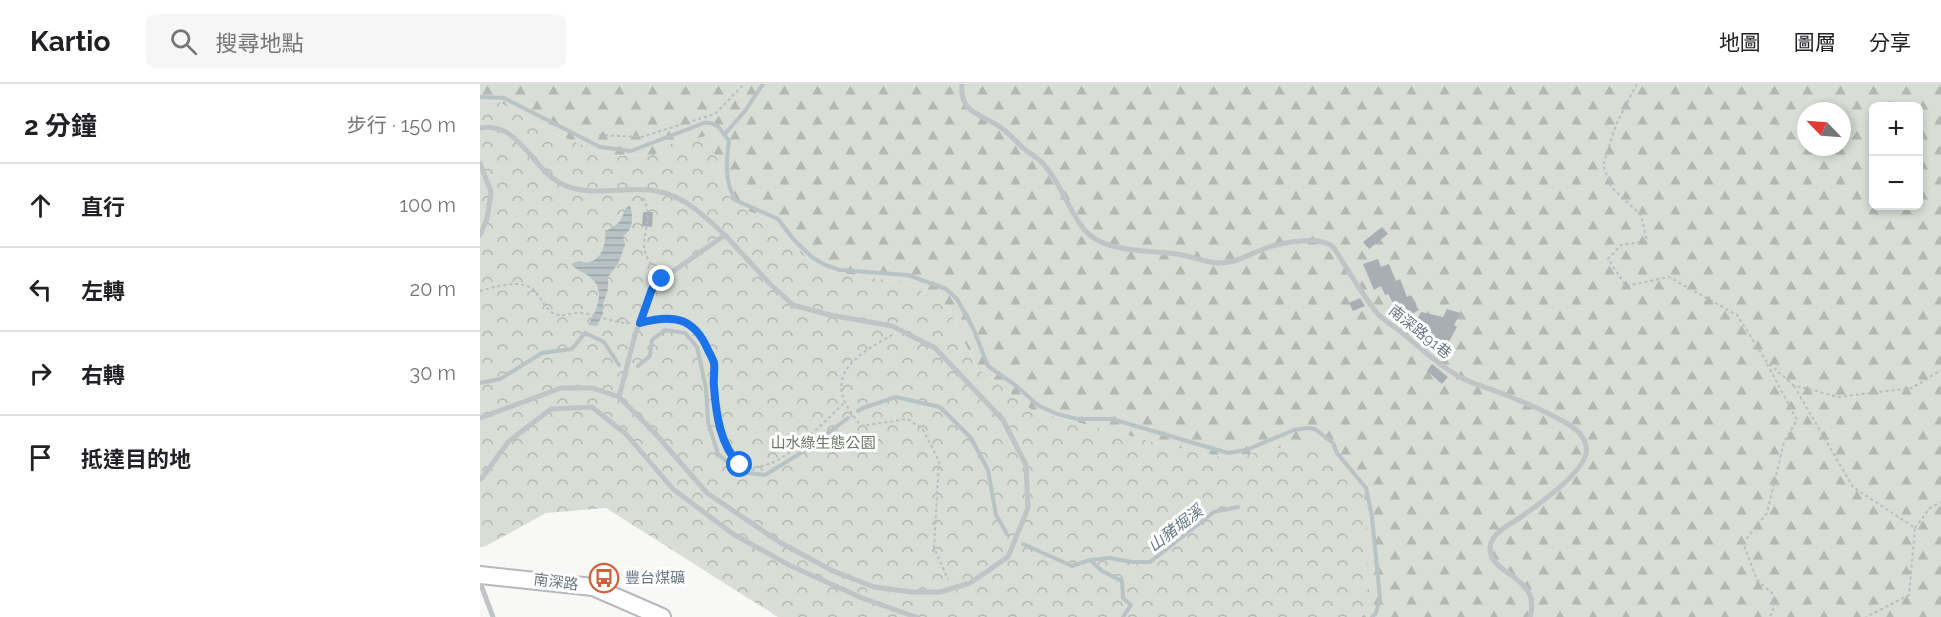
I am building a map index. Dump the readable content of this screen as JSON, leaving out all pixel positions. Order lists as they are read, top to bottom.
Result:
{
  "streets": {
    "main road": ["南深路"],
    "lane": ["南深路91巷"]
  },
  "water": ["山豬堀溪"],
  "parks": ["山水綠生態公園"],
  "places": {
    "bus stop": ["豐台煤礦"]
  },
  "north": "top left",
  "page": {
    "header": "Kartio",
    "search": "搜尋地點",
    "nav": ["地圖", "圖層", "分享"],
    "heading": ["2 分鐘", "步行 · 150 m"],
    "map_buttons": ["+", "−"],
    "list": [
      ["直行", "100 m"],
      ["左轉", "20 m"],
      ["右轉", "30 m"],
      "抵達目的地"
    ]
  }
}
